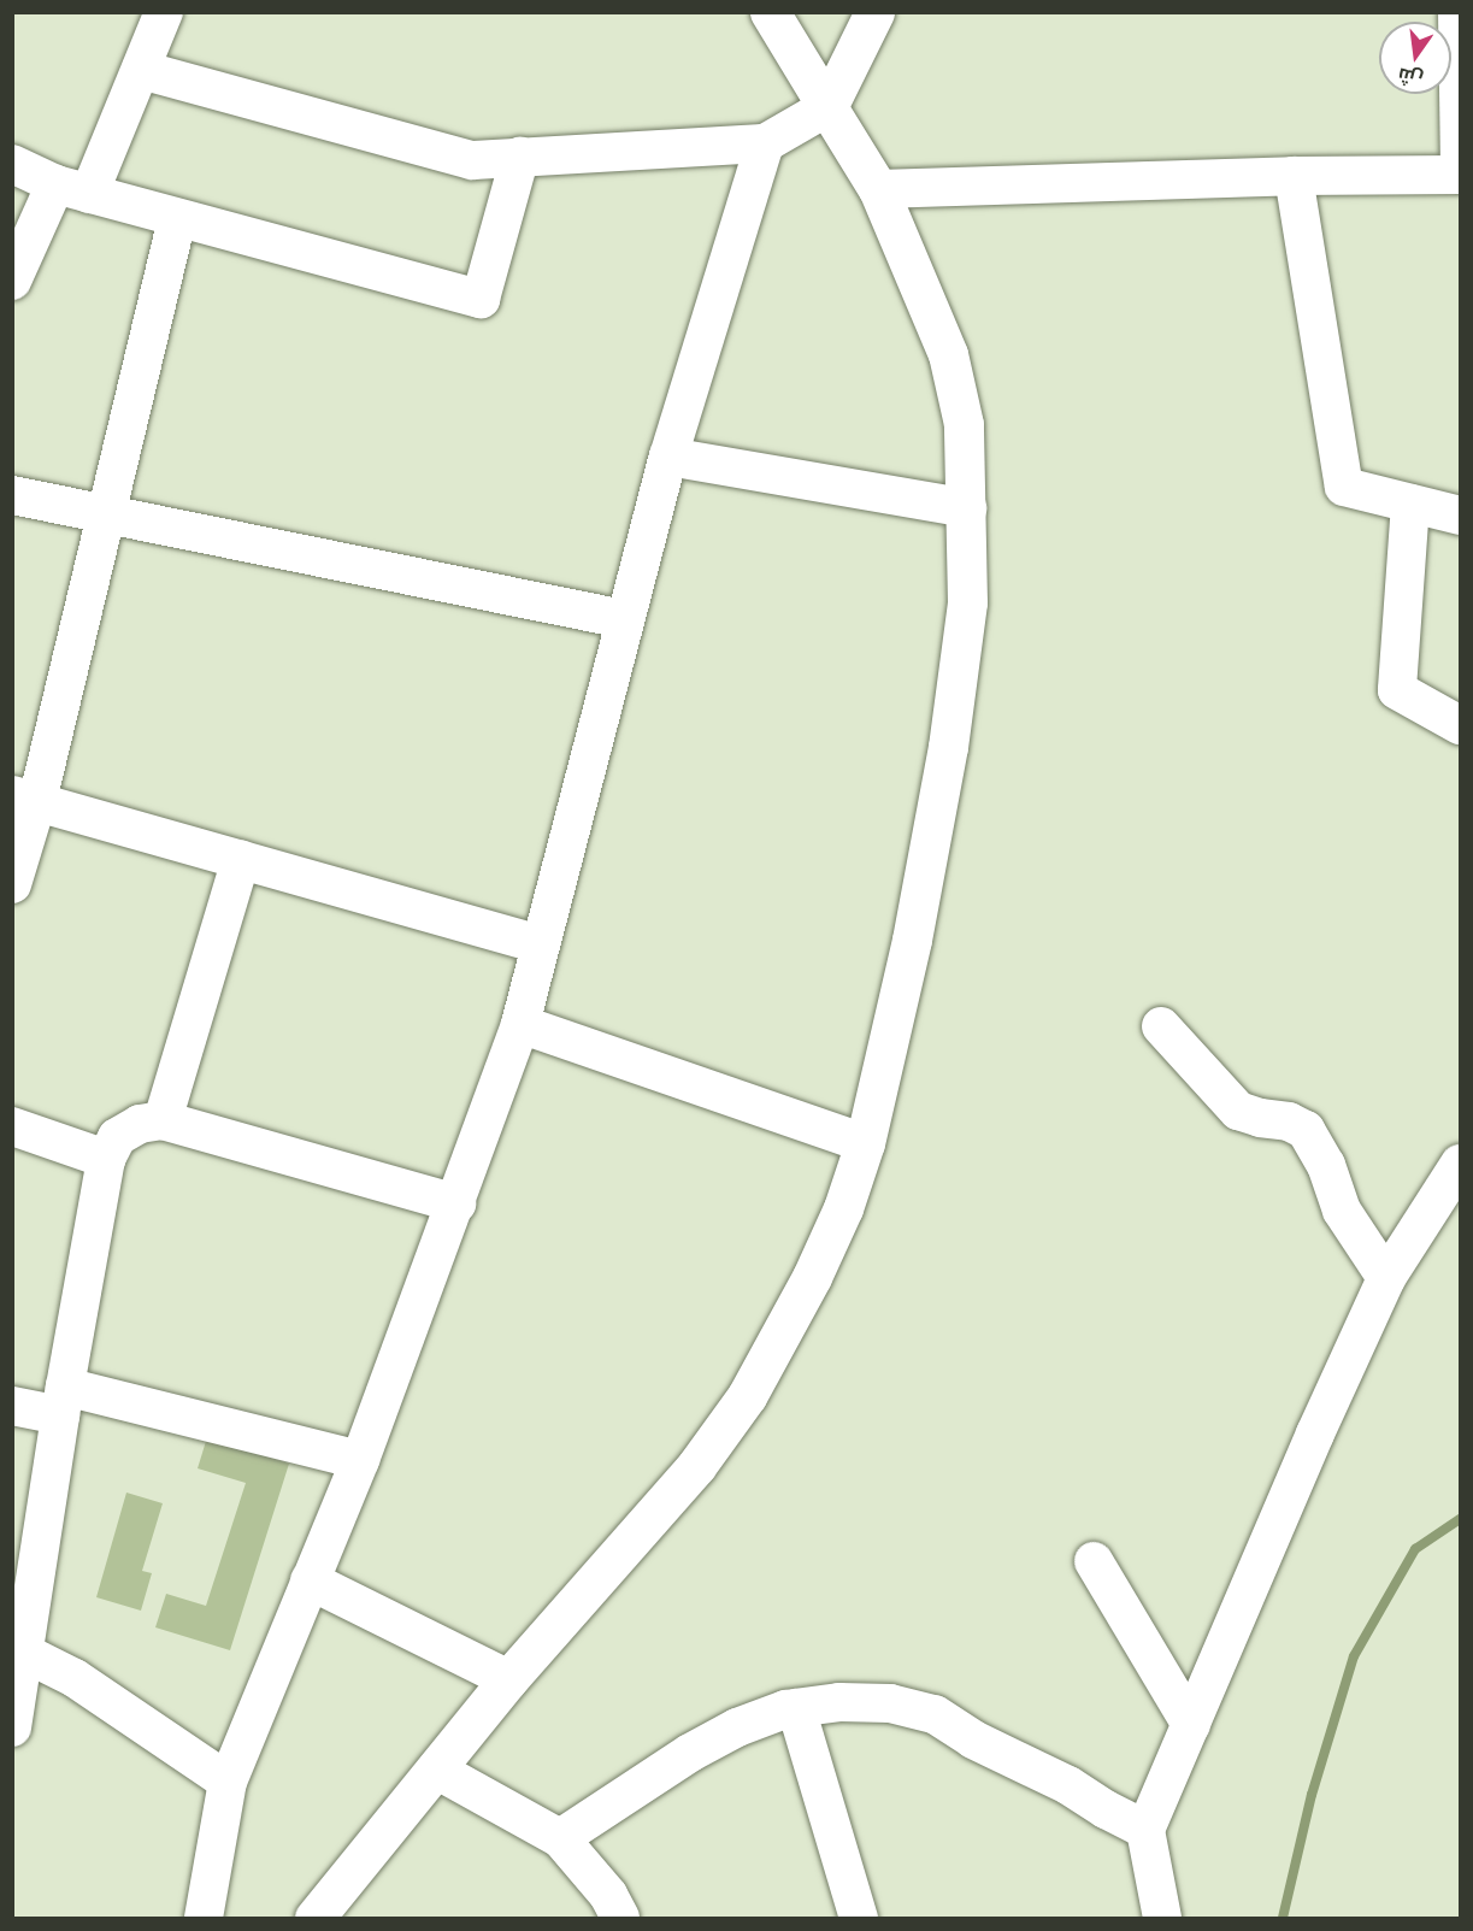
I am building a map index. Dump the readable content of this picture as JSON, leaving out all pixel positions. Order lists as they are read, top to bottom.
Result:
{
  "north": "bottom"
}
